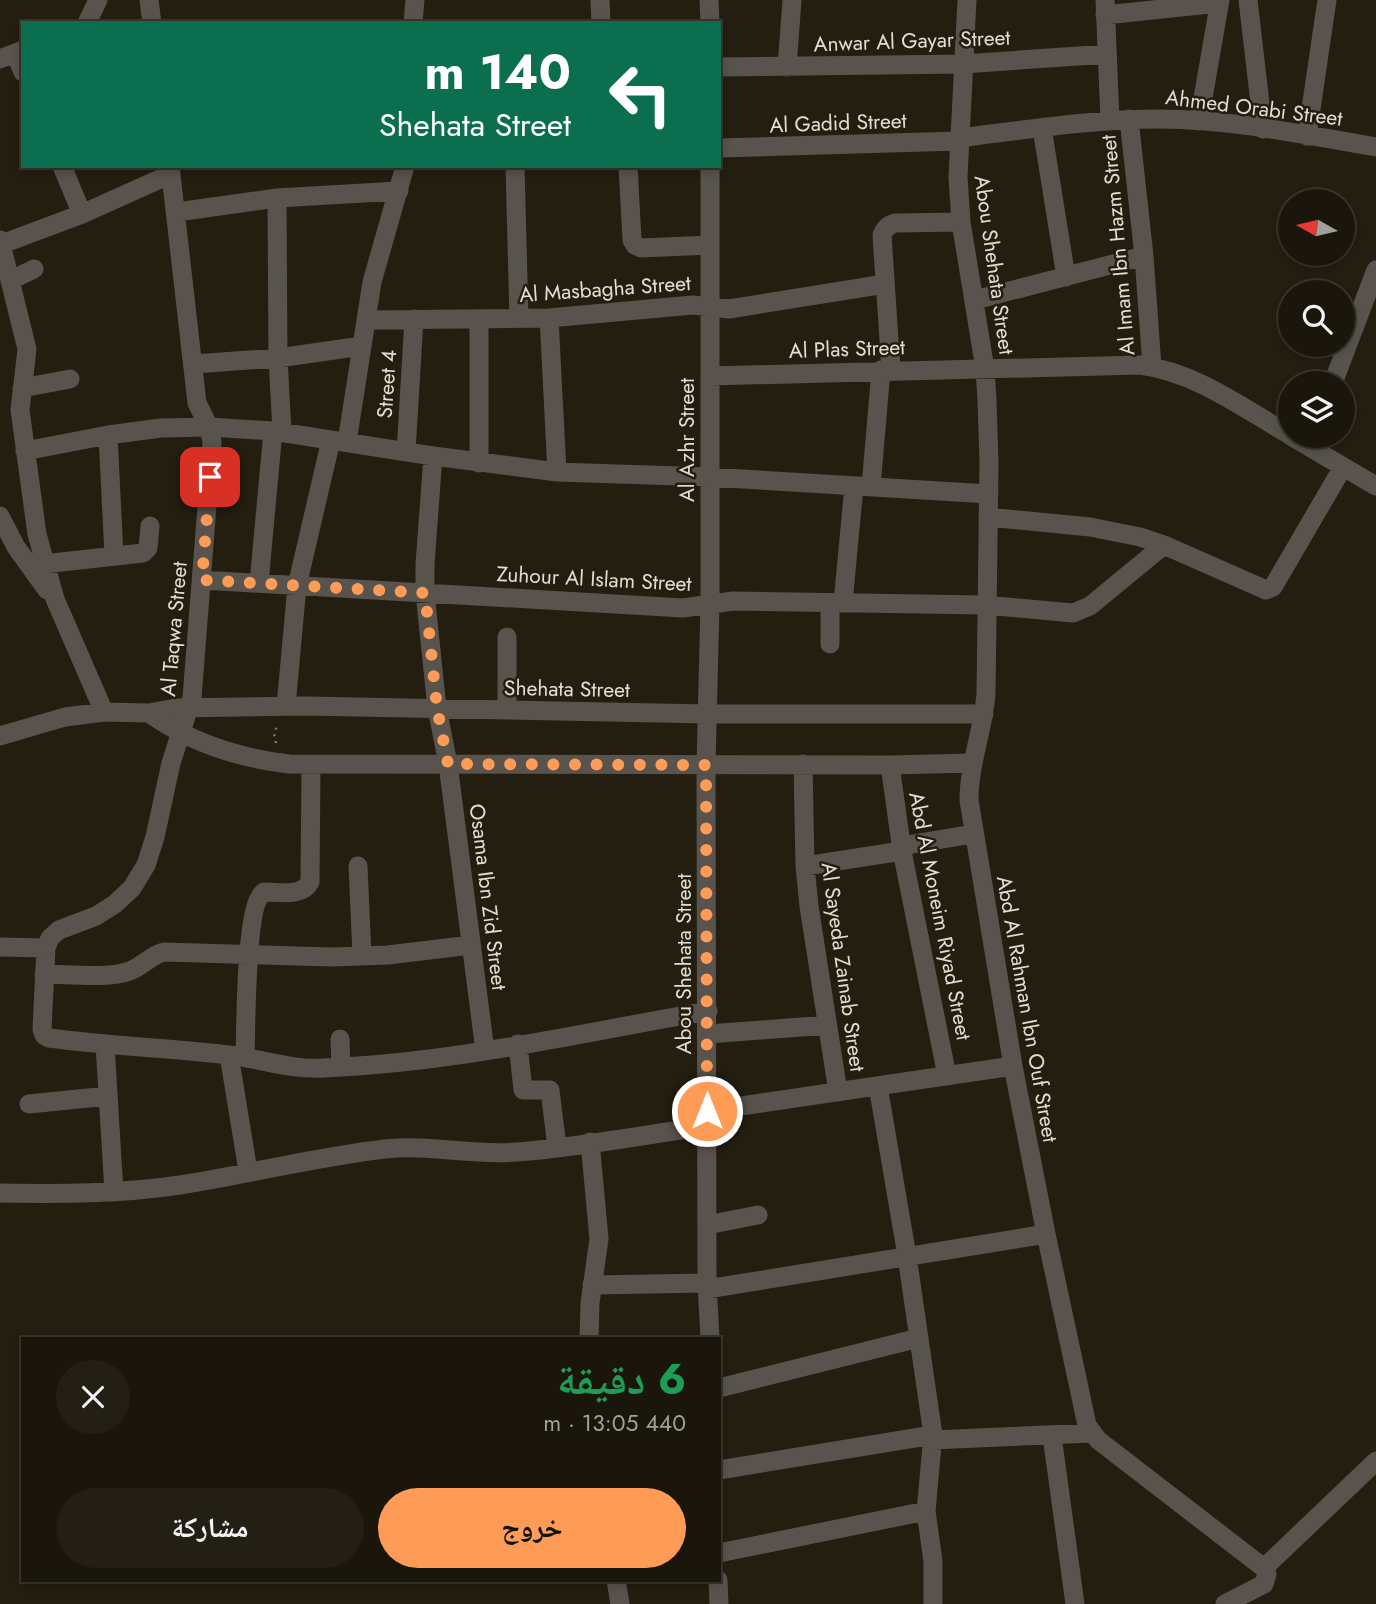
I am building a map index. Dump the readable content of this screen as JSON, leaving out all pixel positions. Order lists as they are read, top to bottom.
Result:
{
  "streets": {
    "street": [
      "Anwar Al Gayar Street",
      "Ahmed Orabi Street",
      "Al Gadid Street",
      "Al Imam Ibn Hazm Street",
      "Abou Shehata Street",
      "Al Masbagha Street",
      "Al Plas Street",
      "Street 4",
      "Al Azhr Street",
      "Zuhour Al Islam Street",
      "Al Taqwa Street",
      "Shehata Street",
      "Osama Ibn Zid Street",
      "Abd Al Moneim Riyad Street",
      "Al Sayeda Zainab Street",
      "Abd Al Rahman Ibn Ouf Street"
    ]
  },
  "crossings": [
    ["Anwar Al Gayar Street", "Al Imam Ibn Hazm Street"],
    ["Anwar Al Gayar Street", "Abou Shehata Street"],
    ["Ahmed Orabi Street", "Al Gadid Street"],
    ["Ahmed Orabi Street", "Al Imam Ibn Hazm Street"],
    ["Ahmed Orabi Street", "Abou Shehata Street"],
    ["Al Gadid Street", "Abou Shehata Street"],
    ["Al Imam Ibn Hazm Street", "Al Plas Street"],
    ["Abou Shehata Street", "Al Plas Street"],
    ["Abou Shehata Street", "Al Azhr Street"],
    ["Abou Shehata Street", "Shehata Street"],
    ["Abou Shehata Street", "Abd Al Rahman Ibn Ouf Street"],
    ["Al Masbagha Street", "Street 4"],
    ["Al Masbagha Street", "Al Azhr Street"],
    ["Al Plas Street", "Al Azhr Street"],
    ["Al Plas Street", "Abd Al Rahman Ibn Ouf Street"],
    ["Al Azhr Street", "Zuhour Al Islam Street"],
    ["Al Azhr Street", "Shehata Street"],
    ["Zuhour Al Islam Street", "Al Taqwa Street"],
    ["Zuhour Al Islam Street", "Osama Ibn Zid Street"],
    ["Zuhour Al Islam Street", "Abd Al Rahman Ibn Ouf Street"],
    ["Al Taqwa Street", "Shehata Street"],
    ["Shehata Street", "Osama Ibn Zid Street"],
    ["Shehata Street", "Abd Al Rahman Ibn Ouf Street"]
  ],
  "north": "left",
  "page": {
    "turn": ["140 m", "Shehata Street"],
    "heading": ["6 دقيقة", "440 m · 13:05"],
    "buttons": ["خروج", "مشاركة"]
  }
}
